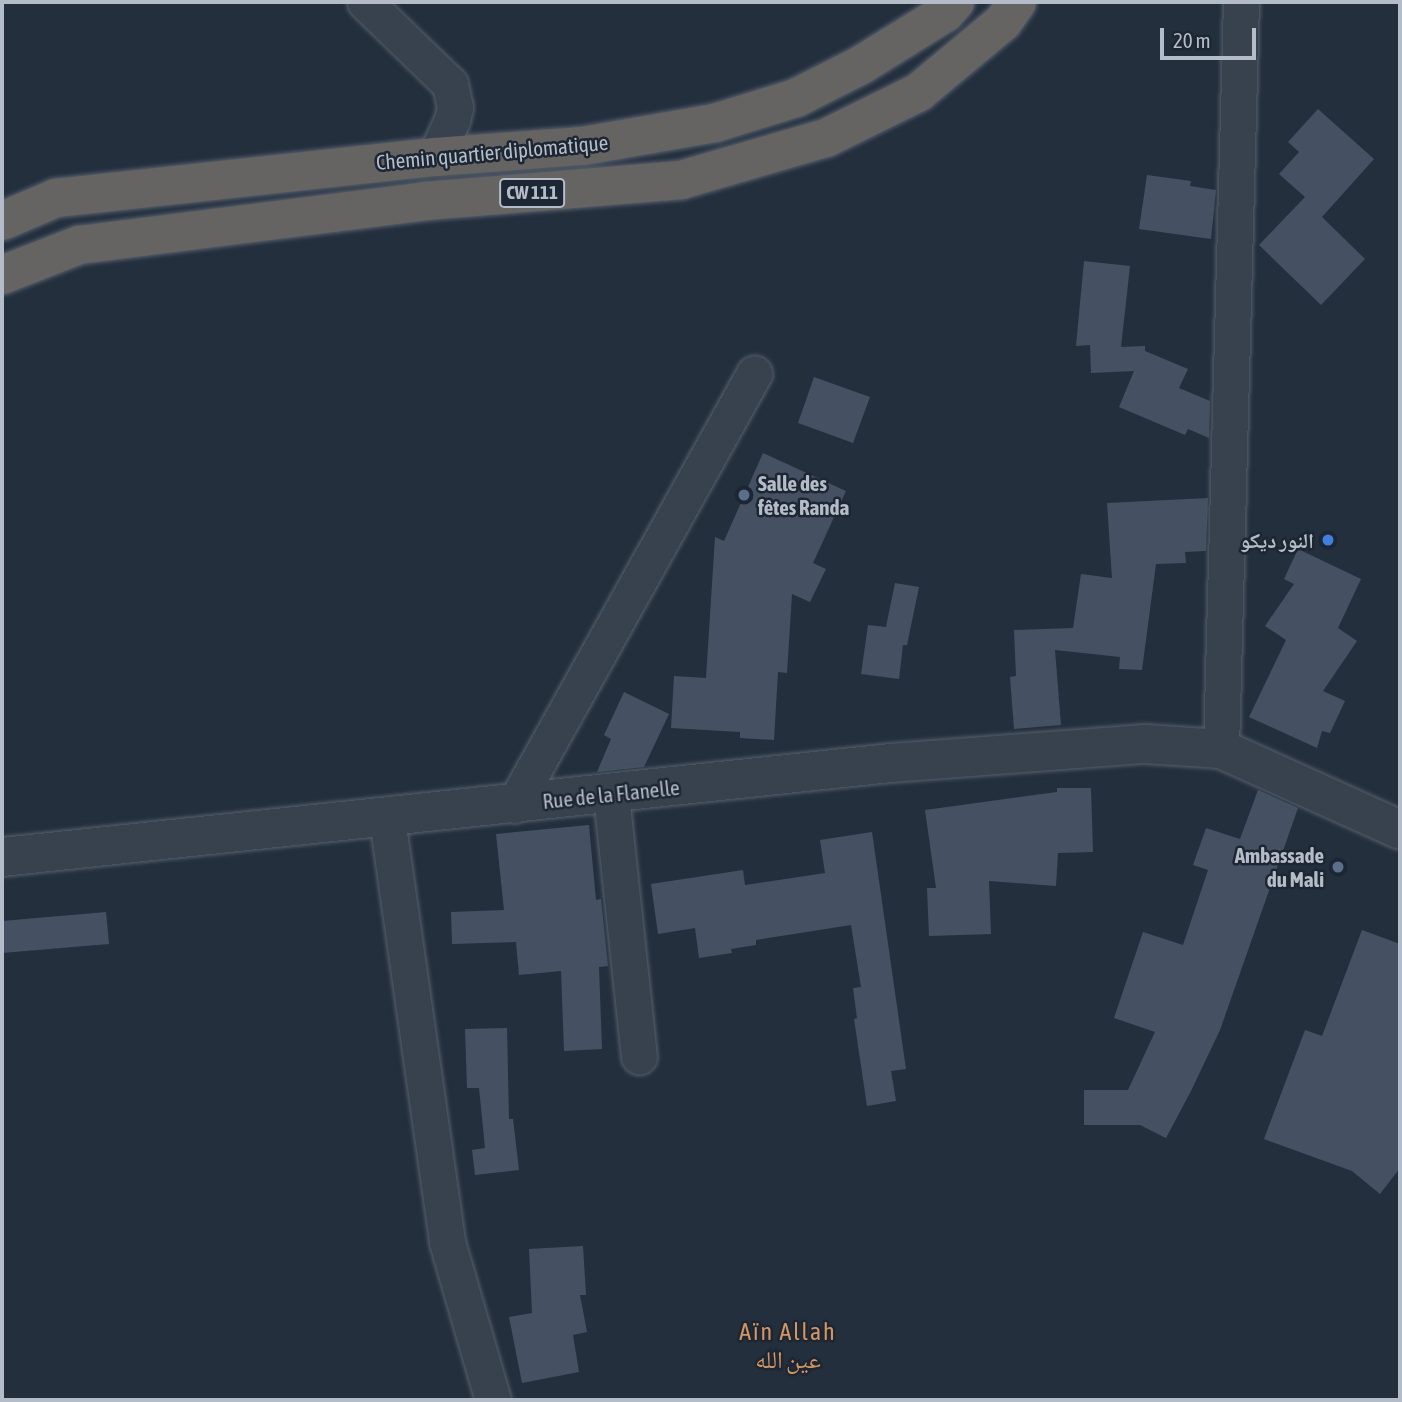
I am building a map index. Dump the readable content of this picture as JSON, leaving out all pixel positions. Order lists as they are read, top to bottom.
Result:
{
  "streets": {
    "highway": ["Chemin quartier diplomatique", "CW 111"],
    "street": ["Rue de la Flanelle"]
  },
  "districts": ["Aïn Allah عين الله"],
  "places": ["Salle des fêtes Randa", "النور ديكو", "Ambassade du Mali"],
  "scale_bar": "20 m"
}
